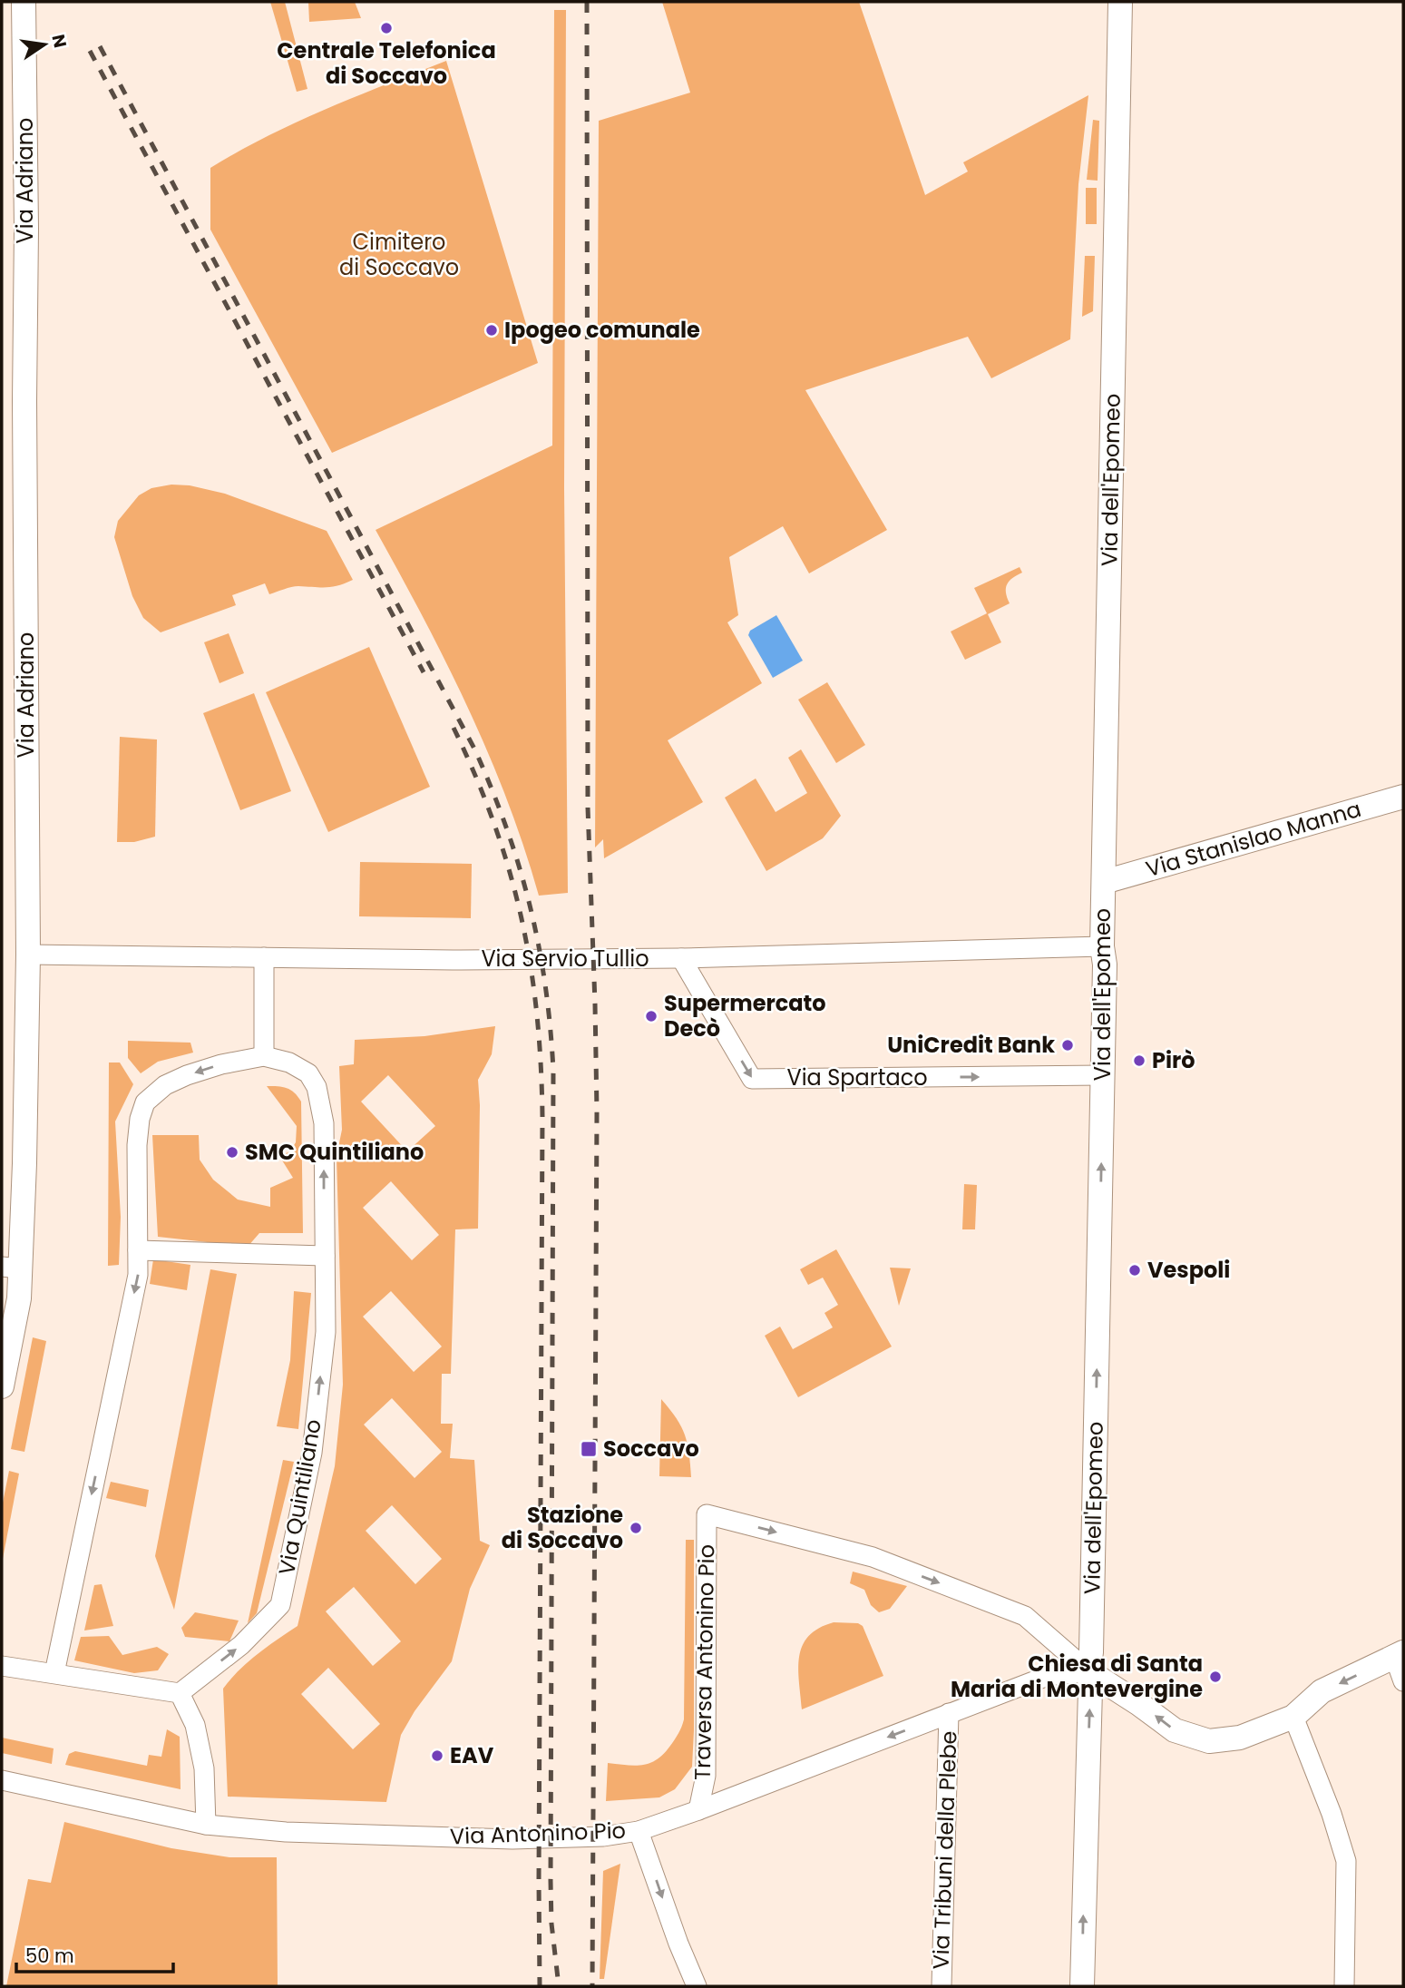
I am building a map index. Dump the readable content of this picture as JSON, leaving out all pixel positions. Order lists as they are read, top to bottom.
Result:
{
  "streets": {
    "street": [
      "Via Adriano",
      "Via dell'Epomeo",
      "Via Stanislao Manna",
      "Via Servio Tullio",
      "Via Spartaco",
      "Via Quintiliano",
      "Traversa Antonino Pio",
      "Via Antonino Pio",
      "Via Tribuni della Plebe"
    ]
  },
  "crossings": [
    ["Via Adriano", "Via Servio Tullio"],
    ["Via dell'Epomeo", "Via Stanislao Manna"],
    ["Via dell'Epomeo", "Via Servio Tullio"],
    ["Via dell'Epomeo", "Via Spartaco"],
    ["Via dell'Epomeo", "Traversa Antonino Pio"],
    ["Via dell'Epomeo", "Via Antonino Pio"],
    ["Via Servio Tullio", "Via Spartaco"],
    ["Traversa Antonino Pio", "Via Antonino Pio"],
    ["Via Antonino Pio", "Via Tribuni della Plebe"]
  ],
  "one_way": ["Via dell'Epomeo", "Via Spartaco"],
  "parks": ["Cimitero di Soccavo"],
  "places": {
    "other": [
      "Centrale Telefonica di Soccavo",
      "Ipogeo comunale",
      "Supermercato Decò",
      "UniCredit Bank",
      "Pirò",
      "SMC Quintiliano",
      "Vespoli",
      "Stazione di Soccavo",
      "Chiesa di Santa Maria di Montevergine",
      "EAV"
    ],
    "transit": ["Soccavo"]
  },
  "scale_bar": "50 m",
  "north": "right"
}
